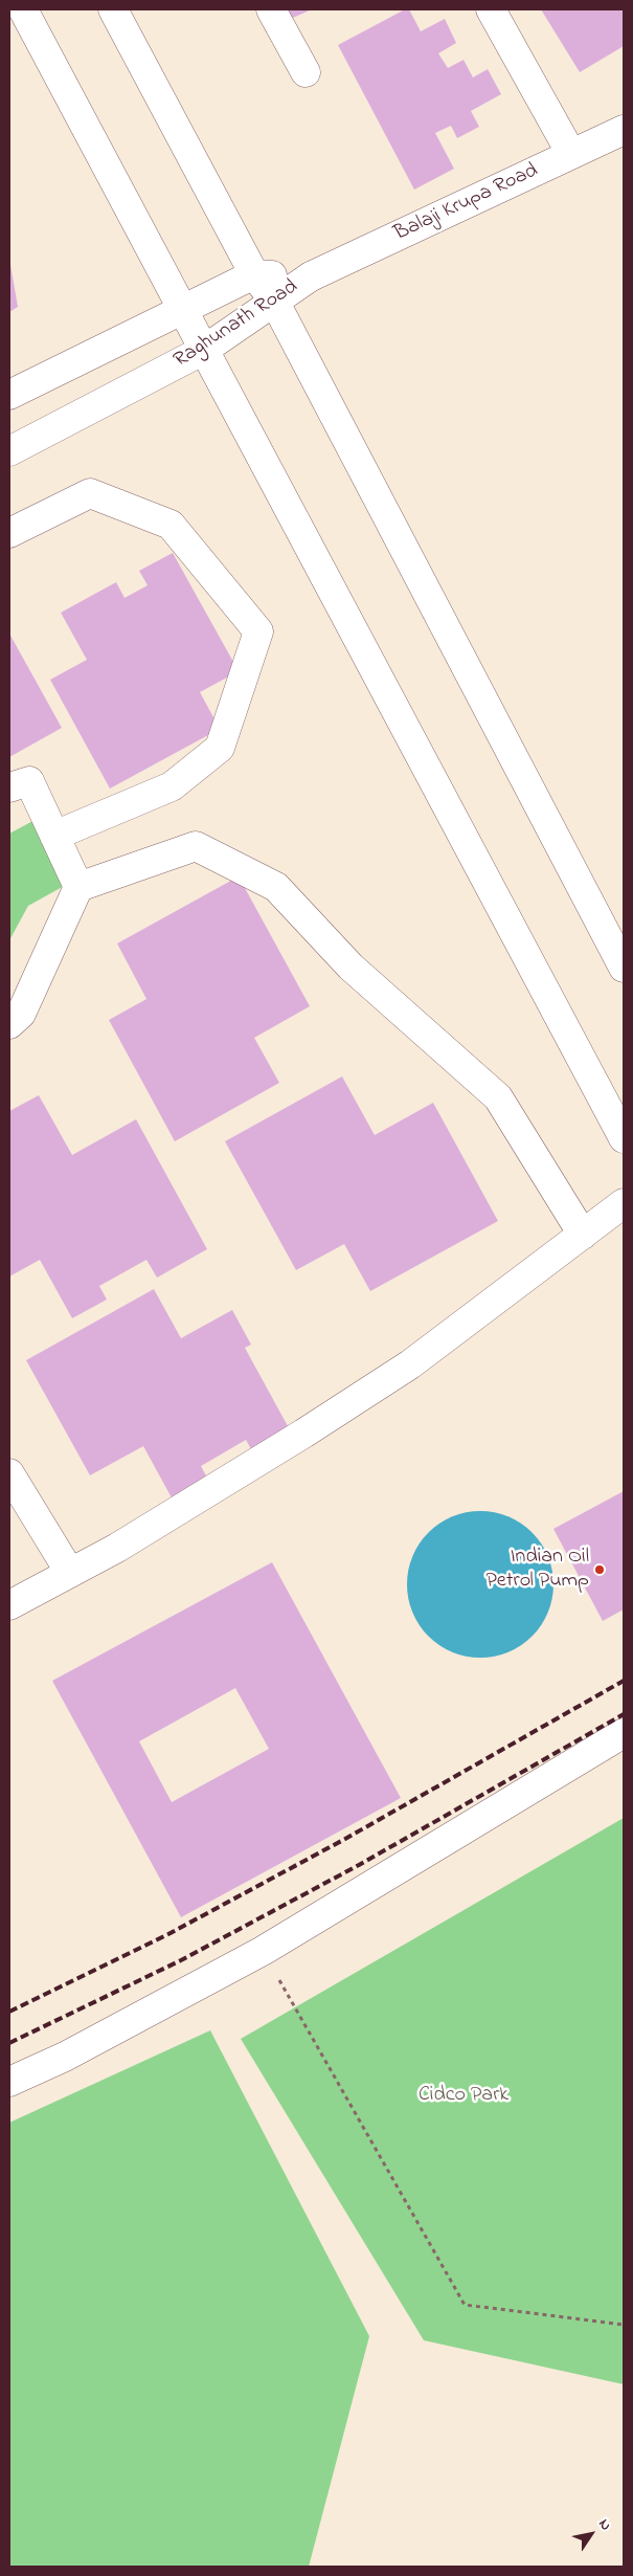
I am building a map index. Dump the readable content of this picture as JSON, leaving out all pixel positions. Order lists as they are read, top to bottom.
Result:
{
  "streets": {
    "main road": ["Balaji Krupa Road", "Raghunath Road"]
  },
  "crossings": [
    ["Balaji Krupa Road", "Raghunath Road"]
  ],
  "parks": ["Cidco Park"],
  "places": ["Indian Oil Petrol Pump"],
  "north": "top right"
}
